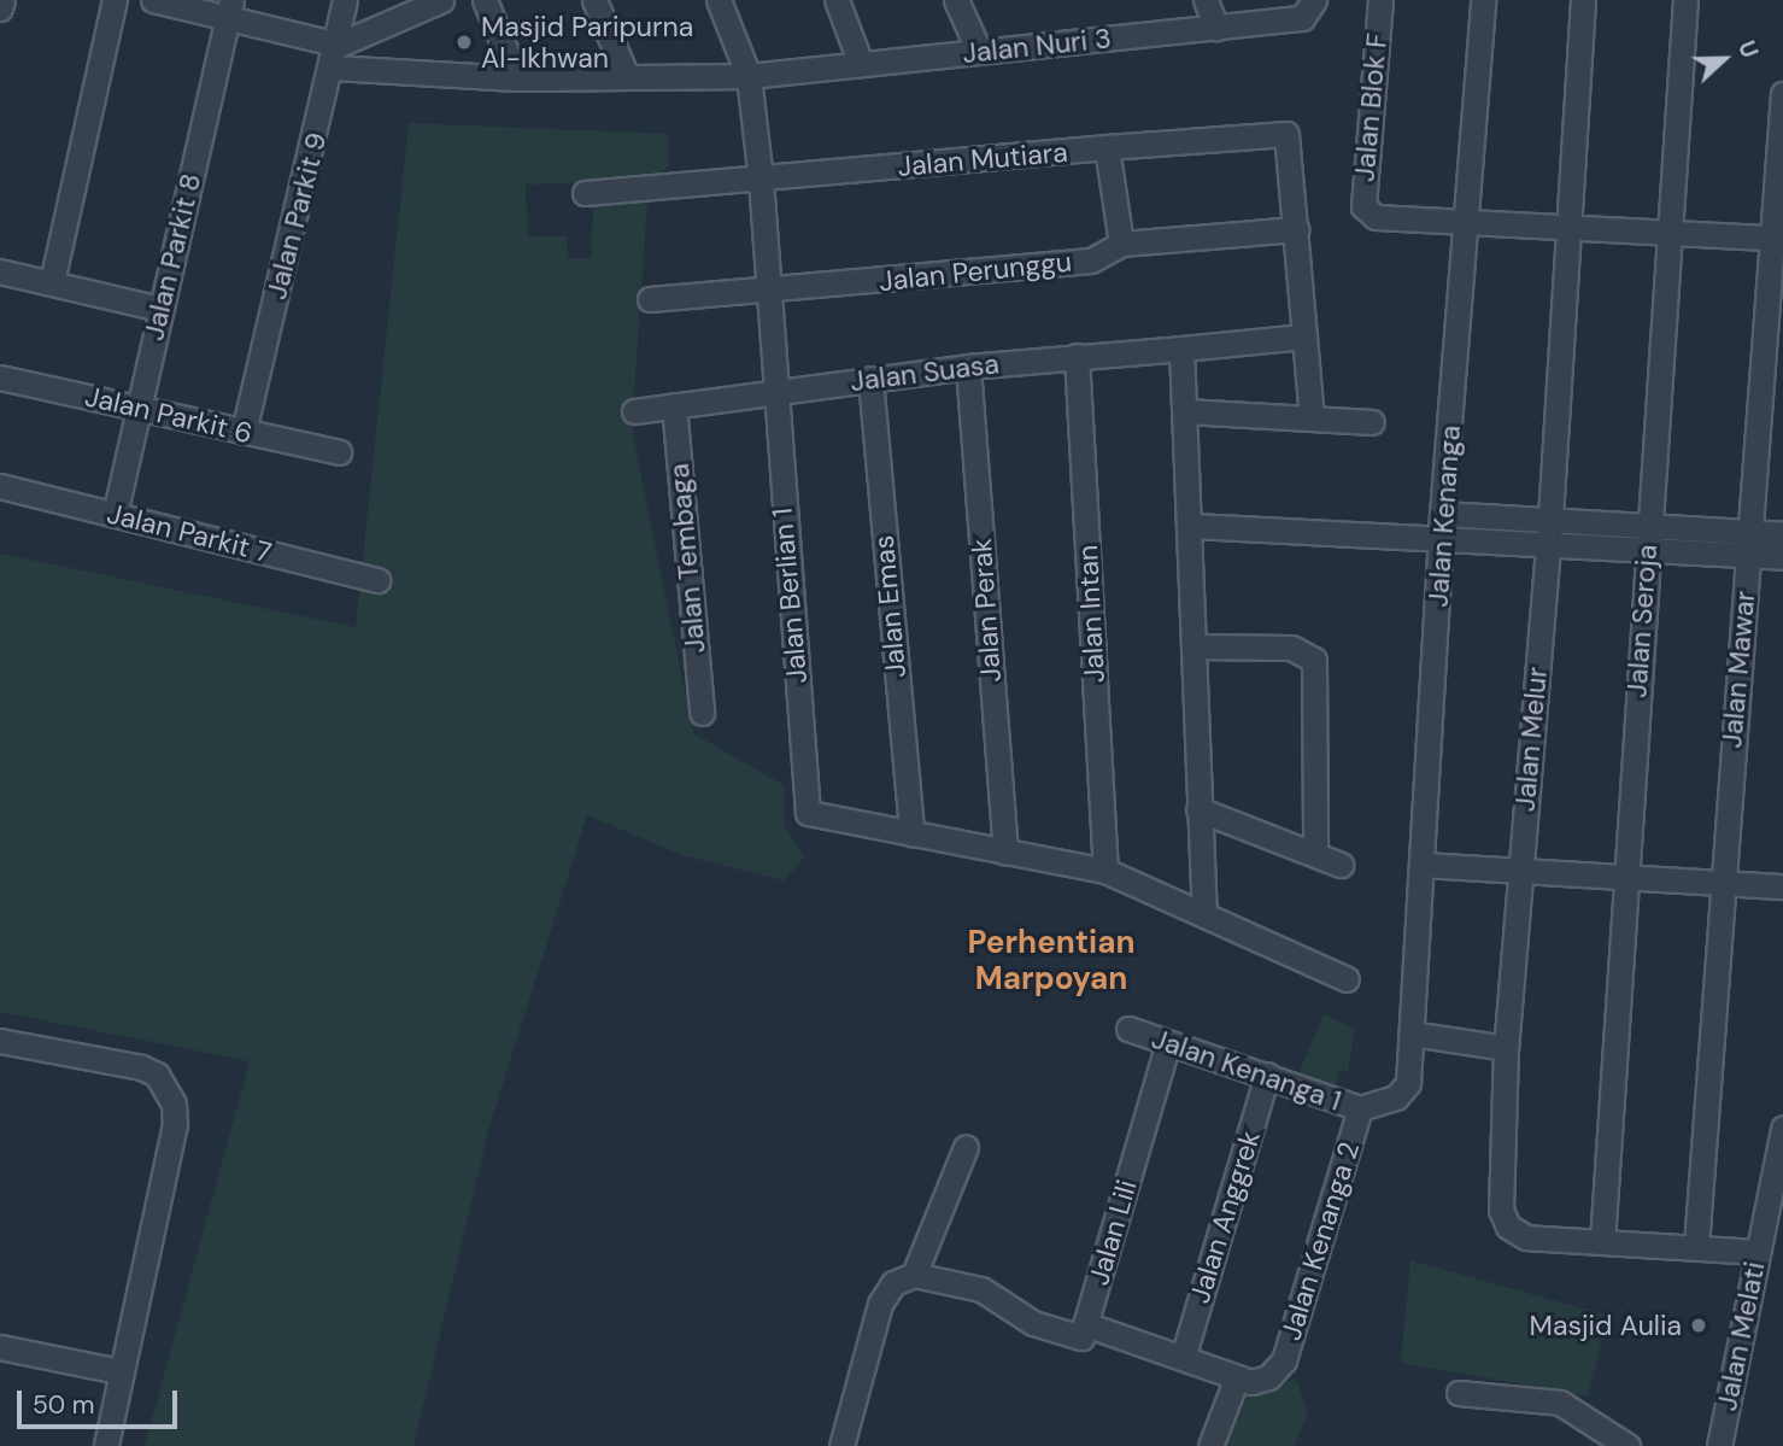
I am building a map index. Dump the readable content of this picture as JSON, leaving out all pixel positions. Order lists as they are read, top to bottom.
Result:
{
  "streets": {
    "street": [
      "Jalan Nuri 3",
      "Jalan Blok F",
      "Jalan Mutiara",
      "Jalan Parkit 9",
      "Jalan Parkit 8",
      "Jalan Perunggu",
      "Jalan Suasa",
      "Jalan Parkit 6",
      "Jalan Kenanga",
      "Jalan Parkit 7",
      "Jalan Tembaga",
      "Jalan Berlian 1",
      "Jalan Emas",
      "Jalan Perak",
      "Jalan Intan",
      "Jalan Seroja",
      "Jalan Mawar",
      "Jalan Melur",
      "Jalan Kenanga 1",
      "Jalan Anggrek",
      "Jalan Lili",
      "Jalan Kenanga 2",
      "Jalan Melati"
    ]
  },
  "crossings": [
    ["Jalan Nuri 3", "Jalan Parkit 9"],
    ["Jalan Nuri 3", "Jalan Parkit 8"],
    ["Jalan Nuri 3", "Jalan Berlian 1"],
    ["Jalan Blok F", "Jalan Kenanga"],
    ["Jalan Mutiara", "Jalan Perunggu"],
    ["Jalan Mutiara", "Jalan Berlian 1"],
    ["Jalan Parkit 9", "Jalan Parkit 6"],
    ["Jalan Parkit 8", "Jalan Parkit 6"],
    ["Jalan Parkit 8", "Jalan Parkit 7"],
    ["Jalan Perunggu", "Jalan Berlian 1"],
    ["Jalan Suasa", "Jalan Berlian 1"],
    ["Jalan Suasa", "Jalan Emas"],
    ["Jalan Suasa", "Jalan Perak"],
    ["Jalan Suasa", "Jalan Intan"],
    ["Jalan Kenanga", "Jalan Kenanga 1"],
    ["Jalan Berlian 1", "Jalan Emas"],
    ["Jalan Berlian 1", "Jalan Perak"],
    ["Jalan Berlian 1", "Jalan Intan"],
    ["Jalan Seroja", "Jalan Melur"],
    ["Jalan Mawar", "Jalan Melur"],
    ["Jalan Melur", "Jalan Melati"],
    ["Jalan Kenanga 1", "Jalan Anggrek"],
    ["Jalan Kenanga 1", "Jalan Lili"],
    ["Jalan Kenanga 1", "Jalan Kenanga 2"],
    ["Jalan Anggrek", "Jalan Kenanga 2"]
  ],
  "districts": ["Perhentian Marpoyan"],
  "places": ["Masjid Paripurna Al-Ikhwan", "Masjid Aulia"],
  "scale_bar": "50 m",
  "north": "right"
}
